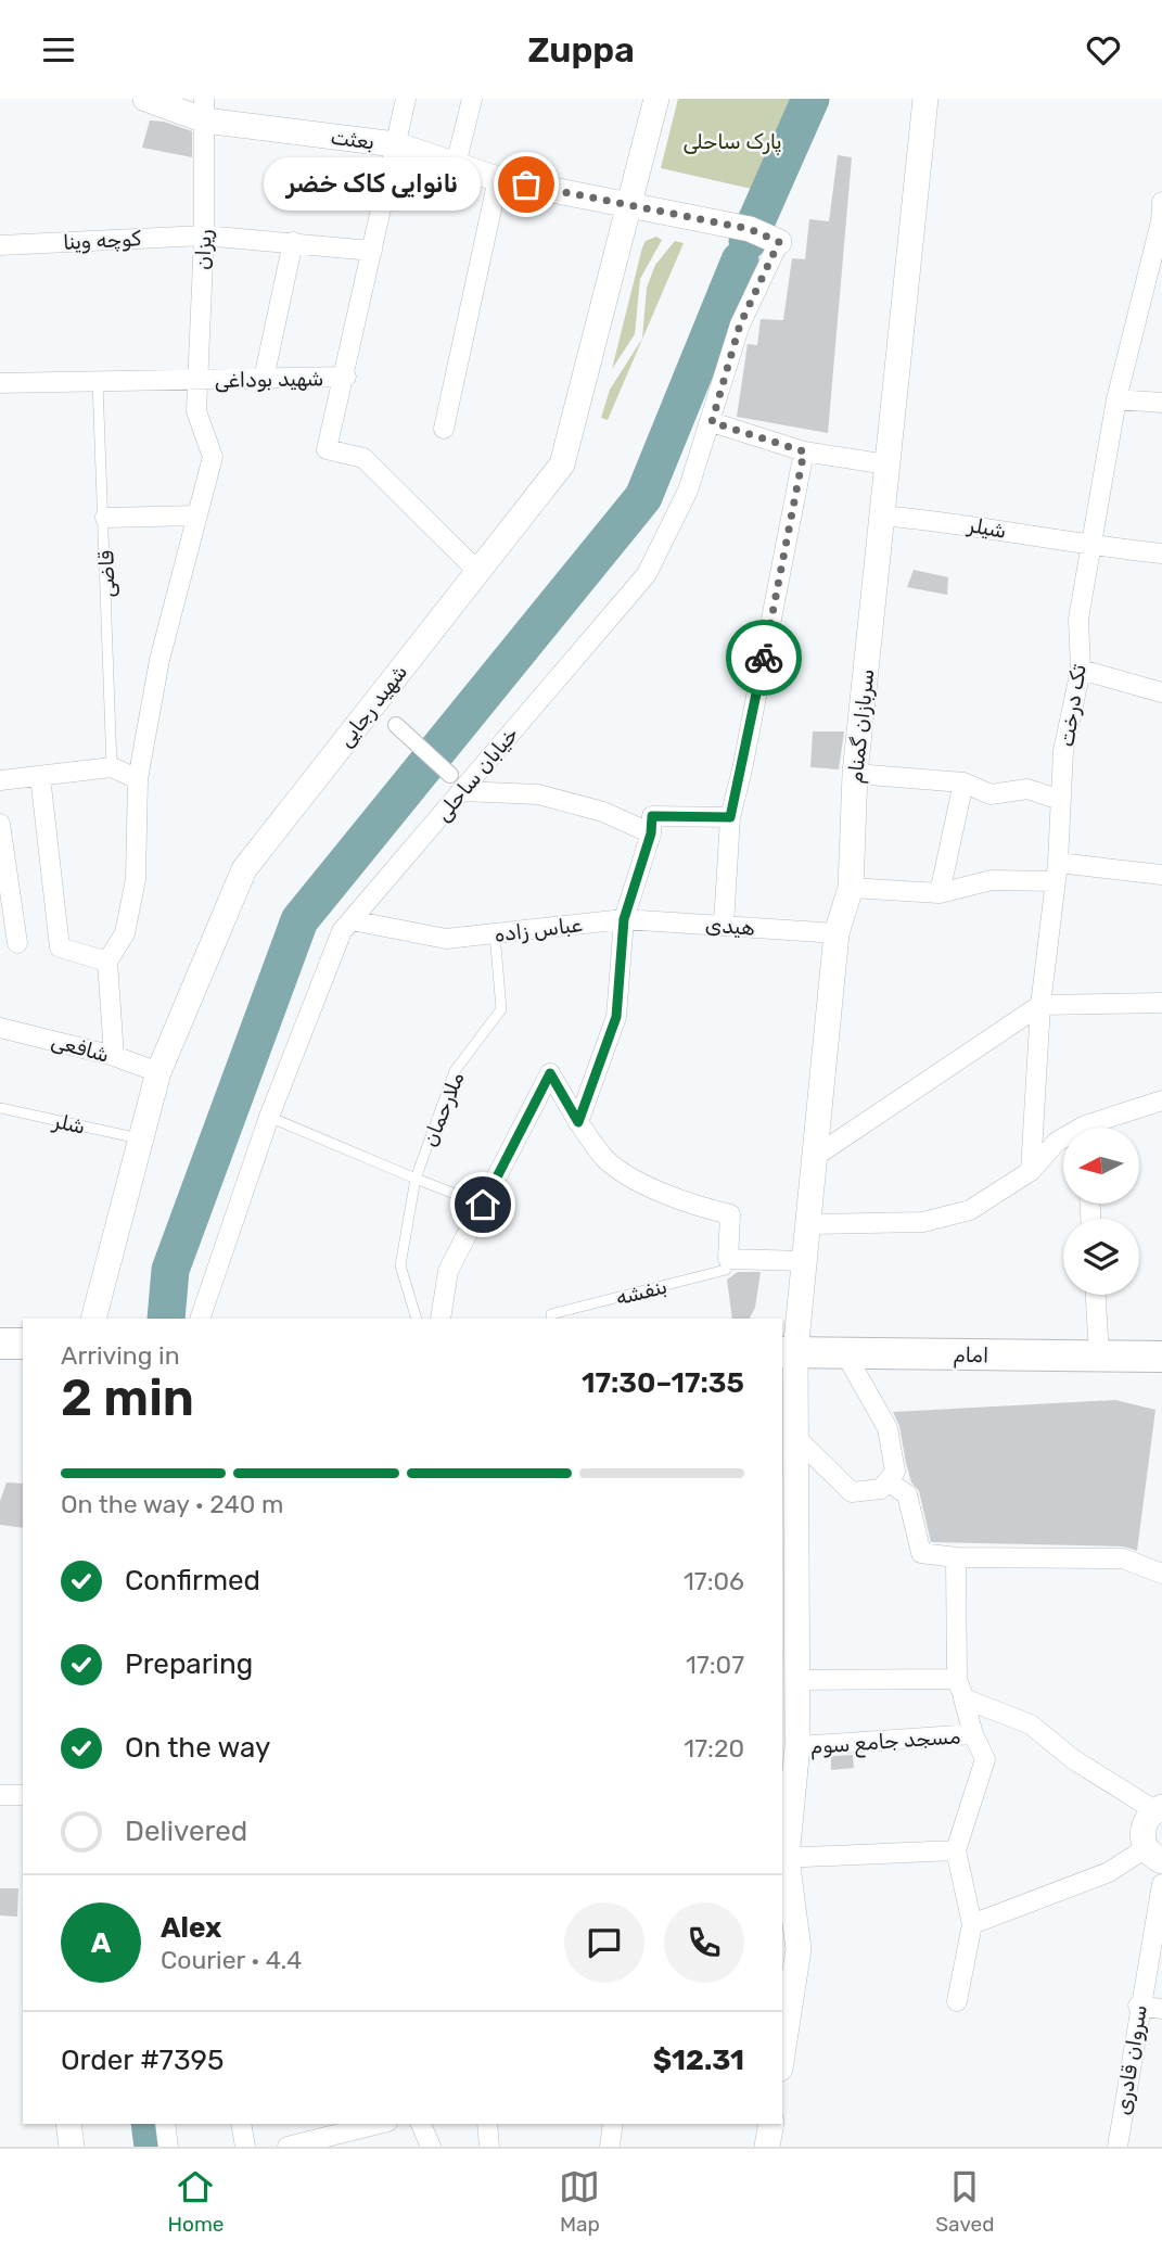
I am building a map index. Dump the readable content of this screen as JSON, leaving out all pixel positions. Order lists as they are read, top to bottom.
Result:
{
  "streets": {
    "main road": ["امام"],
    "street": [
      "بعثت",
      "کوچه وینا",
      "ریزان",
      "شهید بوداغی",
      "شیلر",
      "شهید رجایی",
      "تک درخت",
      "سربازان گمنام",
      "خیابان ساحلی",
      "هیدی",
      "عباس زاده",
      "شافعی",
      "مسجد جامع سوم",
      "سروان قادری"
    ],
    "lane": [
      "قاضی",
      "ملارحمان",
      "شلر",
      "بنفشه"
    ]
  },
  "crossings": [
    ["بعثت", "ریزان"],
    ["بعثت", "شهید بوداغی"],
    ["بعثت", "شهید رجایی"],
    ["بعثت", "خیابان ساحلی"],
    ["کوچه وینا", "ریزان"],
    ["کوچه وینا", "شهید بوداغی"],
    ["ریزان", "شهید بوداغی"],
    ["شهید بوداغی", "قاضی"],
    ["شیلر", "تک درخت"],
    ["شیلر", "سربازان گمنام"],
    ["شهید رجایی", "شافعی"],
    ["شهید رجایی", "شلر"],
    ["سربازان گمنام", "هیدی"],
    ["سربازان گمنام", "امام"],
    ["سربازان گمنام", "مسجد جامع سوم"],
    ["خیابان ساحلی", "عباس زاده"],
    ["هیدی", "عباس زاده"],
    ["عباس زاده", "ملارحمان"]
  ],
  "parks": ["پارک ساحلی"],
  "places": ["نانوایی کاک خضر"],
  "north": "left",
  "page": {
    "header": "Zuppa",
    "bubble": "نانوایی کاک خضر",
    "heading": ["2 min", "Arriving in", "17:30–17:35"],
    "panel": [
      "Alex",
      "Courier · 4.4",
      "Order #7395",
      "$12.31"
    ],
    "bar": "On the way · 240 m",
    "list": [
      ["Confirmed", "17:06"],
      ["Preparing", "17:07"],
      ["On the way", "17:20"],
      "Delivered"
    ],
    "round": "A",
    "tabs": ["Home", "Map", "Saved"]
  }
}
